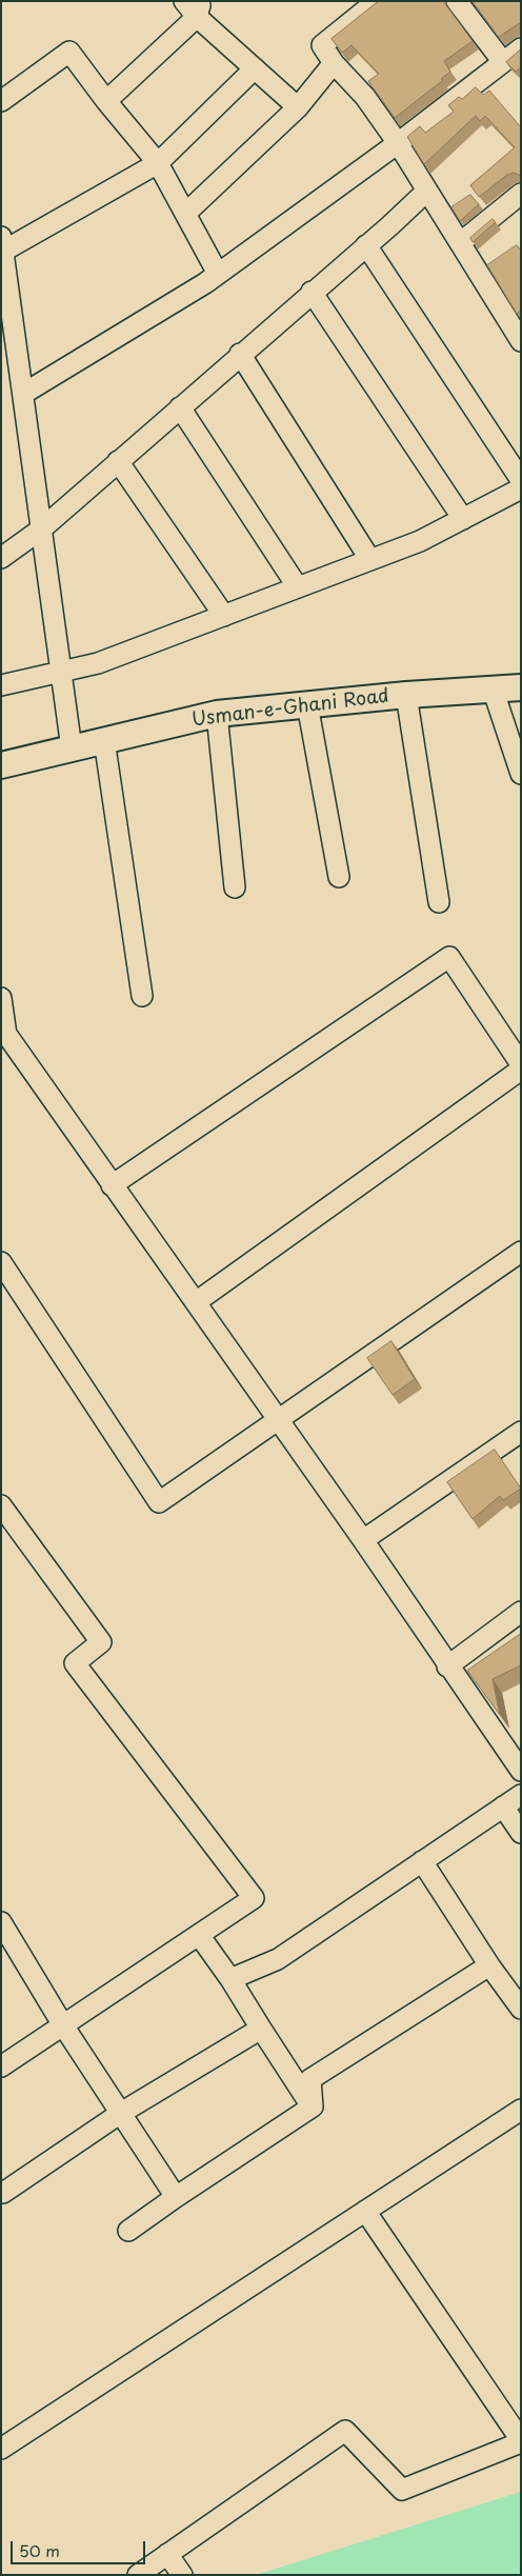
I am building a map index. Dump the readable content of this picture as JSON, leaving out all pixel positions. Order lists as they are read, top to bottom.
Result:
{
  "streets": {
    "main road": ["Usman-e-Ghani Road"]
  },
  "scale_bar": "50 m"
}
